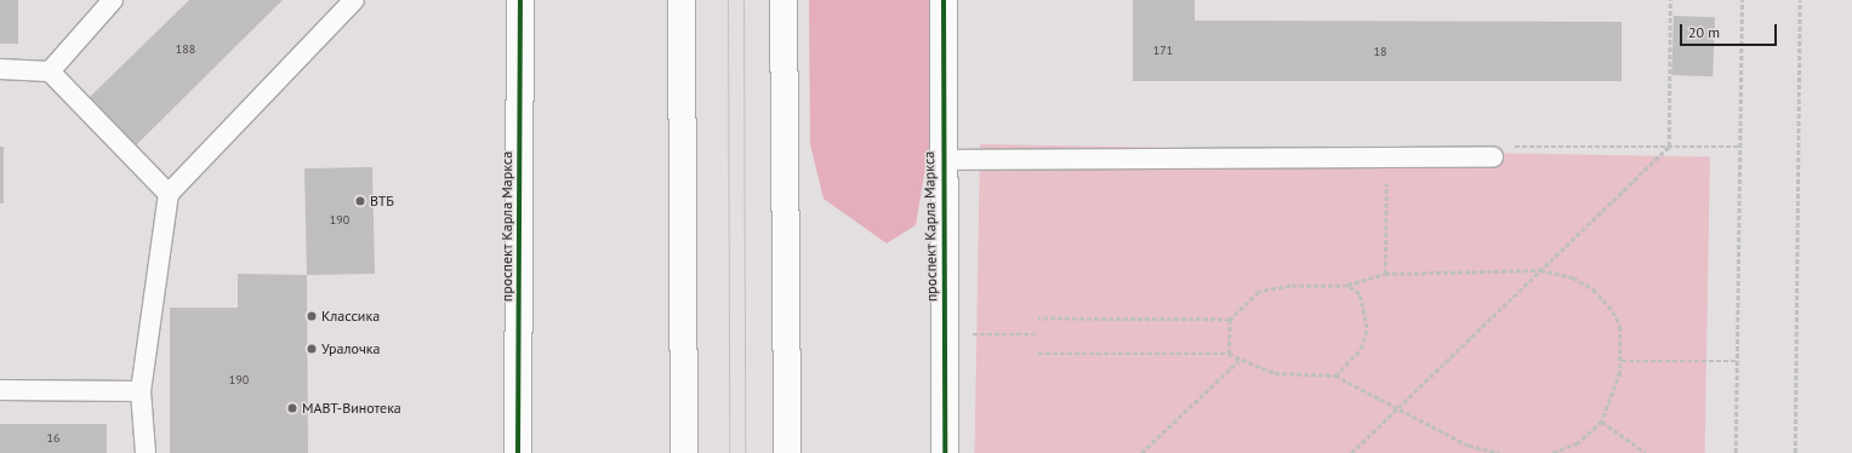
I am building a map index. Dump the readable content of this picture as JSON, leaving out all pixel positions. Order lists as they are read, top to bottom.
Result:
{
  "streets": {
    "street": ["проспект Карла Маркса"]
  },
  "places": [
    "ВТБ",
    "Классика",
    "Уралочка",
    "МАВТ-Винотека"
  ],
  "house_numbers": [
    "188",
    "171",
    "18",
    "190",
    "190",
    "16"
  ],
  "scale_bar": "20 m"
}
